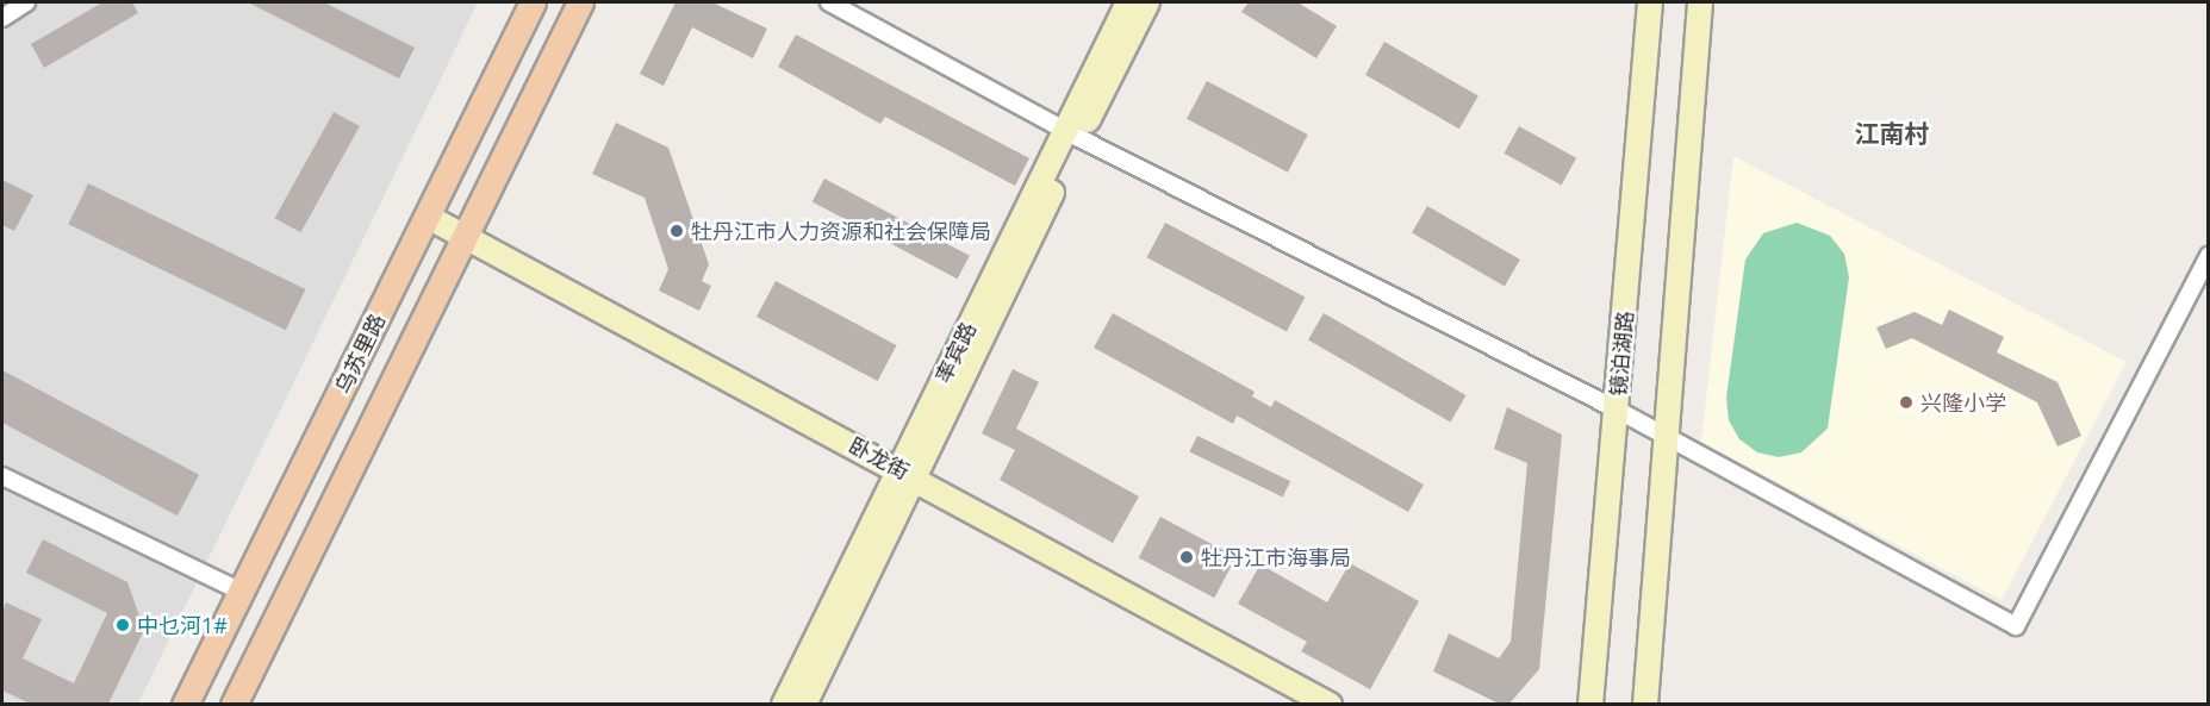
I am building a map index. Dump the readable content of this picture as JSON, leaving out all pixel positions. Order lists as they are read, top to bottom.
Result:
{
  "streets": {
    "main road": ["乌苏里路"],
    "street": ["率宾路", "镜泊湖路", "卧龙街"]
  },
  "crossings": [
    ["率宾路", "卧龙街"],
    ["乌苏里路", "卧龙街"]
  ],
  "districts": ["江南村"],
  "places": [
    "牡丹江市人力资源和社会保障局",
    "兴隆小学",
    "牡丹江市海事局",
    "中乜河1#"
  ]
}
